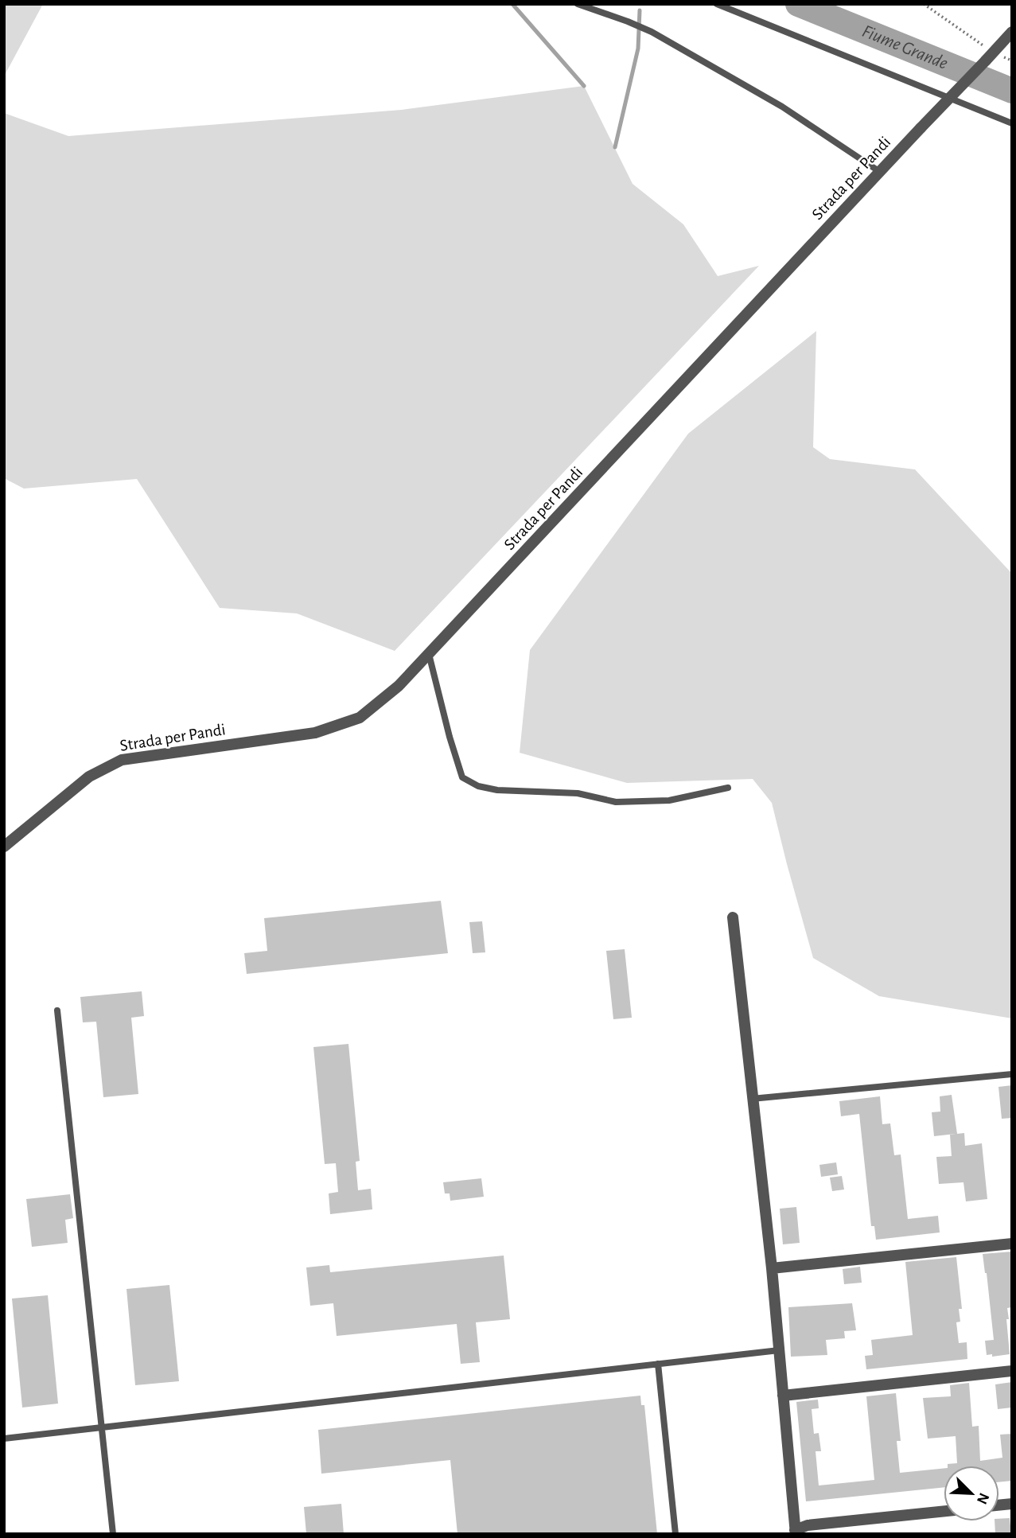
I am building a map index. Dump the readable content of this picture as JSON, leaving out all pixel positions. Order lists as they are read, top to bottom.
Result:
{
  "streets": {
    "street": ["Strada per Pandi"]
  },
  "water": ["Fiume Grande"],
  "north": "bottom right"
}
